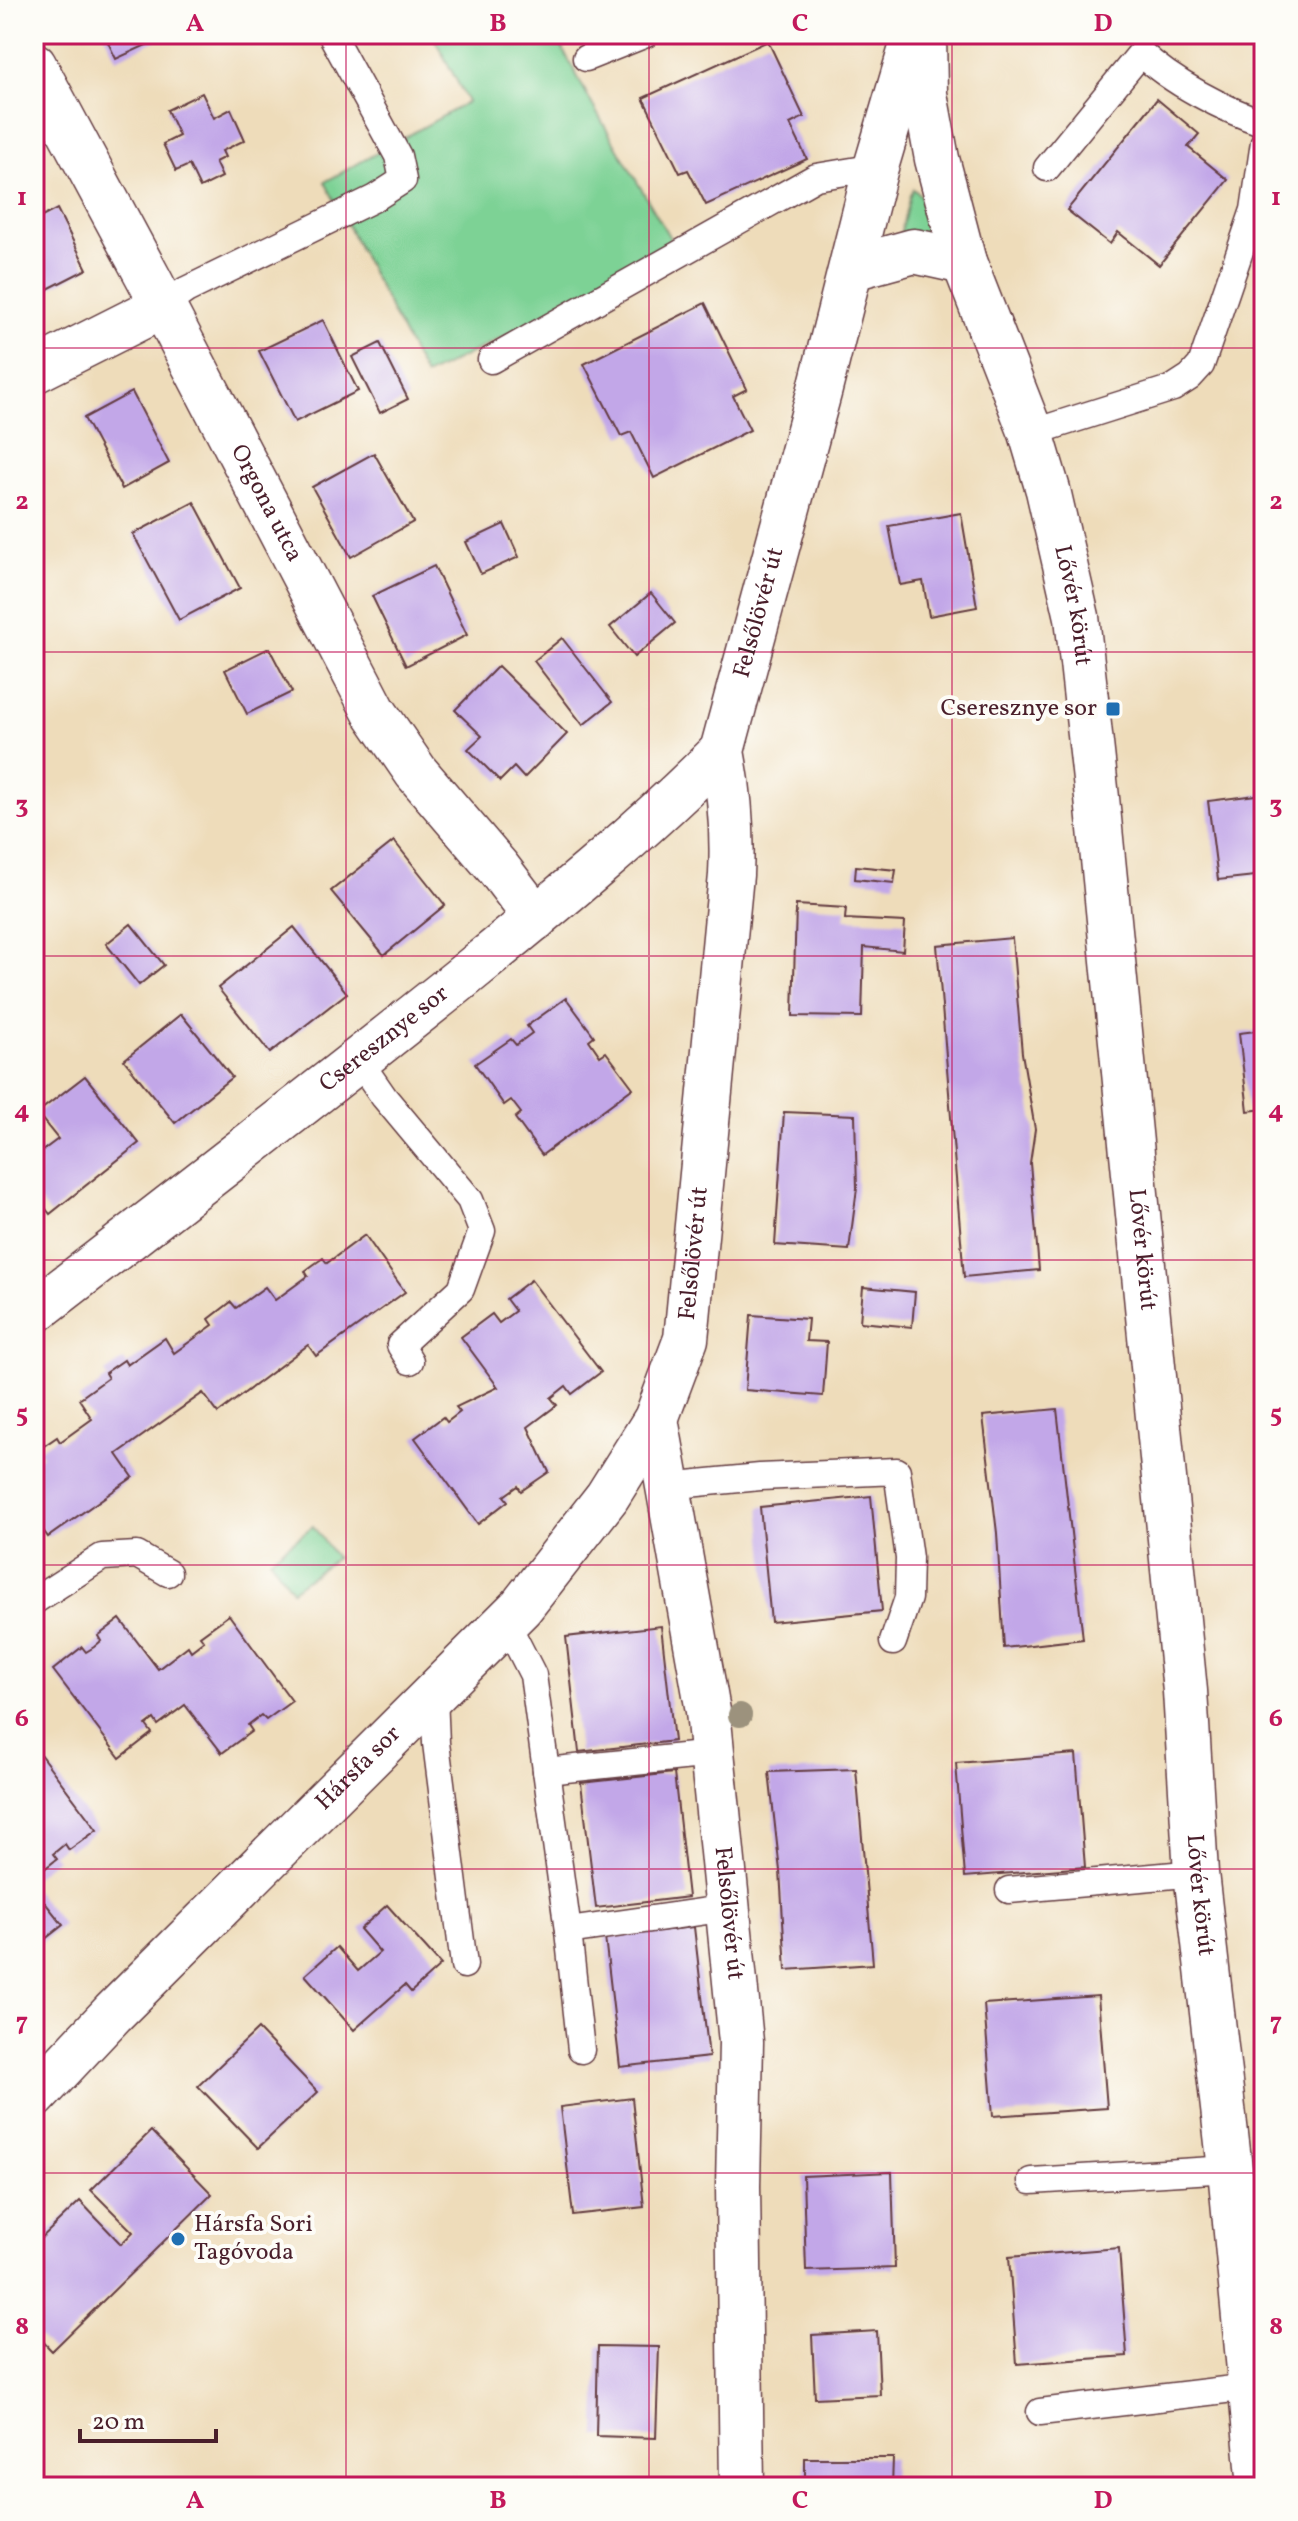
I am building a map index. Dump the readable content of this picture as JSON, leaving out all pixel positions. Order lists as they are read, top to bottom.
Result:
{
  "streets": {
    "street": [
      "Orgona utca",
      "Lővér körút",
      "Felsőlövér út",
      "Cseresznye sor",
      "Hársfa sor"
    ]
  },
  "crossings": [
    ["Orgona utca", "Cseresznye sor"],
    ["Felsőlövér út", "Cseresznye sor"],
    ["Felsőlövér út", "Hársfa sor"]
  ],
  "places": {
    "transit": ["Cseresznye sor"],
    "other": ["Hársfa Sori Tagóvoda"]
  },
  "scale_bar": "20 m",
  "grid": {
    "columns": [
      "A",
      "B",
      "C",
      "D"
    ],
    "rows": [
      "1",
      "2",
      "3",
      "4",
      "5",
      "6",
      "7",
      "8"
    ]
  }
}
